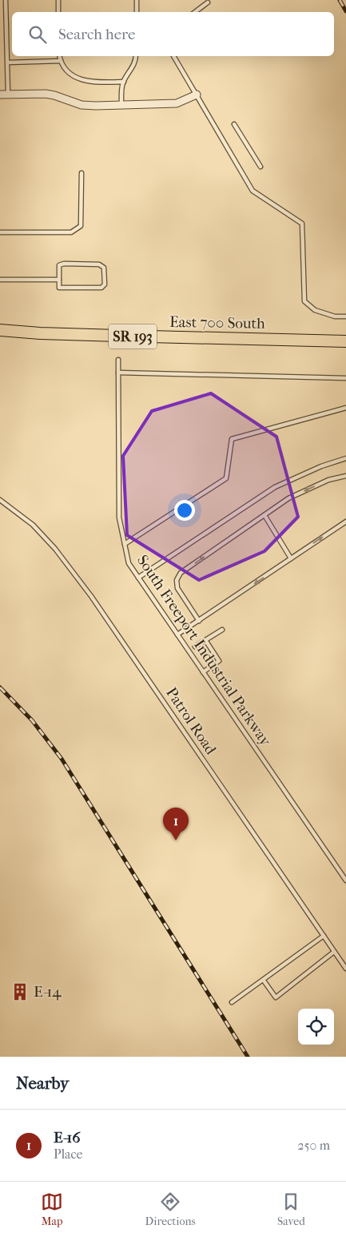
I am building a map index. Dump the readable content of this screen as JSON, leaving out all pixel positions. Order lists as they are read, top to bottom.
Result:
{
  "streets": {
    "main road": ["East 700 South", "SR 193"],
    "lane": ["South Freeport Industrial Parkway", "Patrol Road"]
  },
  "places": {
    "building": ["E-14"]
  },
  "page": {
    "search": "Search here",
    "pins": "1",
    "heading": "Nearby",
    "list": [
      {
        "mark": "1",
        "name": "E-16",
        "note": "Place",
        "value": "250 m"
      }
    ],
    "nav": ["Map", "Directions", "Saved"]
  }
}
